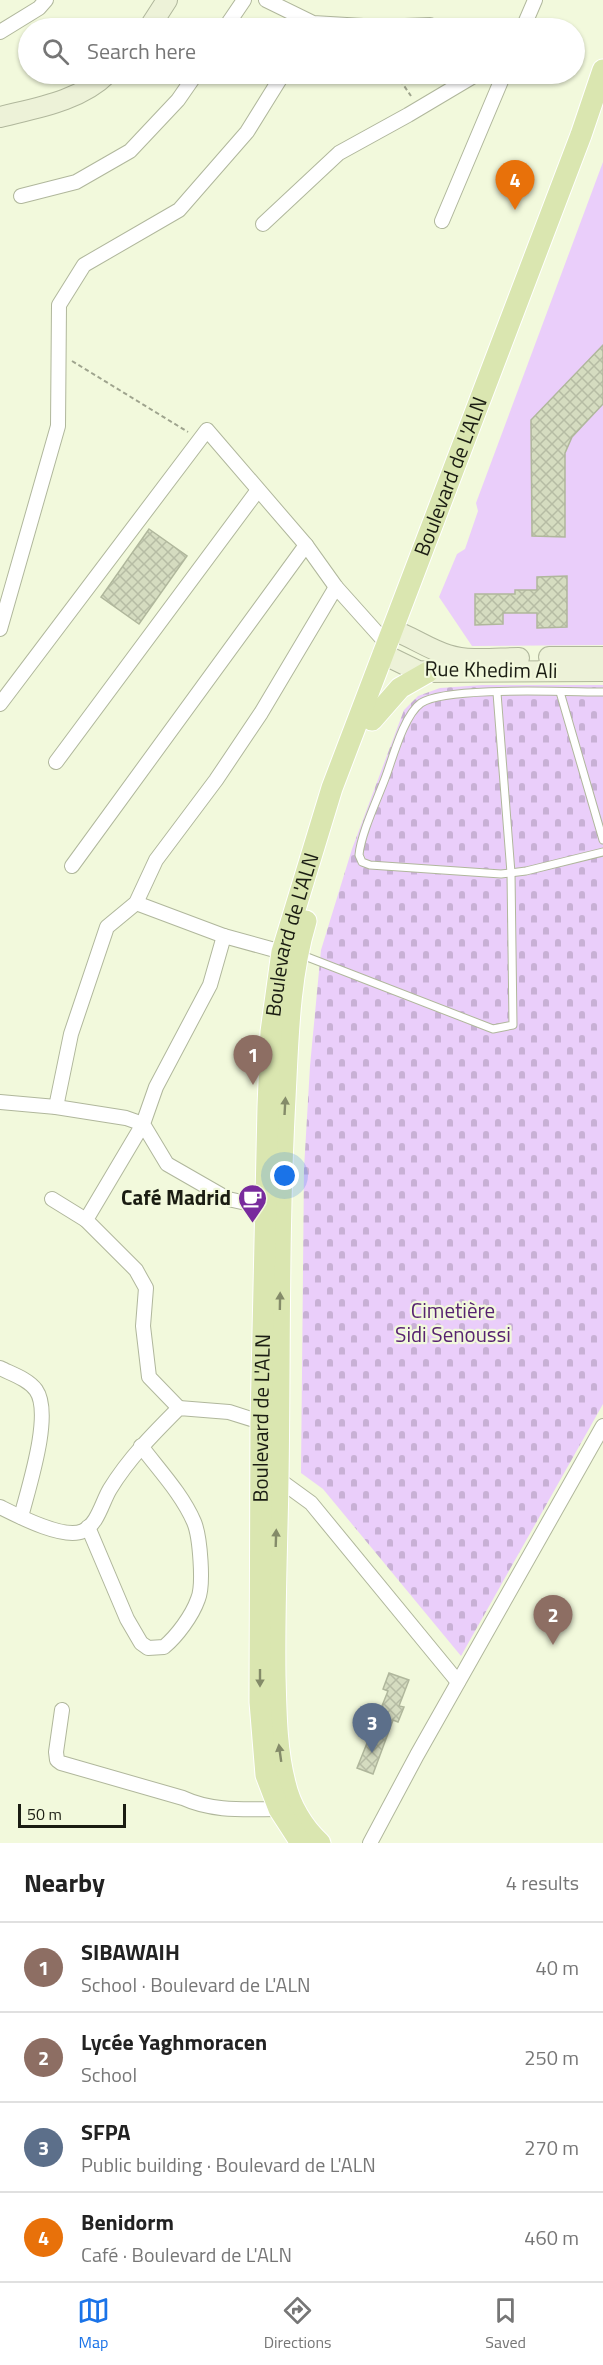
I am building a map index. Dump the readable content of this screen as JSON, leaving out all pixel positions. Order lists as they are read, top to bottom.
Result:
{
  "streets": {
    "main road": ["Boulevard de L'ALN", "Rue Khedim Ali"]
  },
  "crossings": [
    ["Boulevard de L'ALN", "Rue Khedim Ali"]
  ],
  "parks": ["Cimetière Sidi Senoussi"],
  "places": {
    "cafe": ["Café Madrid"]
  },
  "scale_bar": "50 m",
  "page": {
    "search": "Search here",
    "pins": [
      "4",
      "1",
      "2",
      "3"
    ],
    "scale": "50 m",
    "heading": ["Nearby", "4 results"],
    "list": [
      {
        "mark": "1",
        "name": "SIBAWAIH",
        "note": "School · Boulevard de L'ALN",
        "value": "40 m"
      },
      {
        "mark": "2",
        "name": "Lycée Yaghmoracen",
        "note": "School",
        "value": "250 m"
      },
      {
        "mark": "3",
        "name": "SFPA",
        "note": "Public building · Boulevard de L'ALN",
        "value": "270 m"
      },
      {
        "mark": "4",
        "name": "Benidorm",
        "note": "Café · Boulevard de L'ALN",
        "value": "460 m"
      }
    ],
    "nav": ["Map", "Directions", "Saved"]
  }
}
